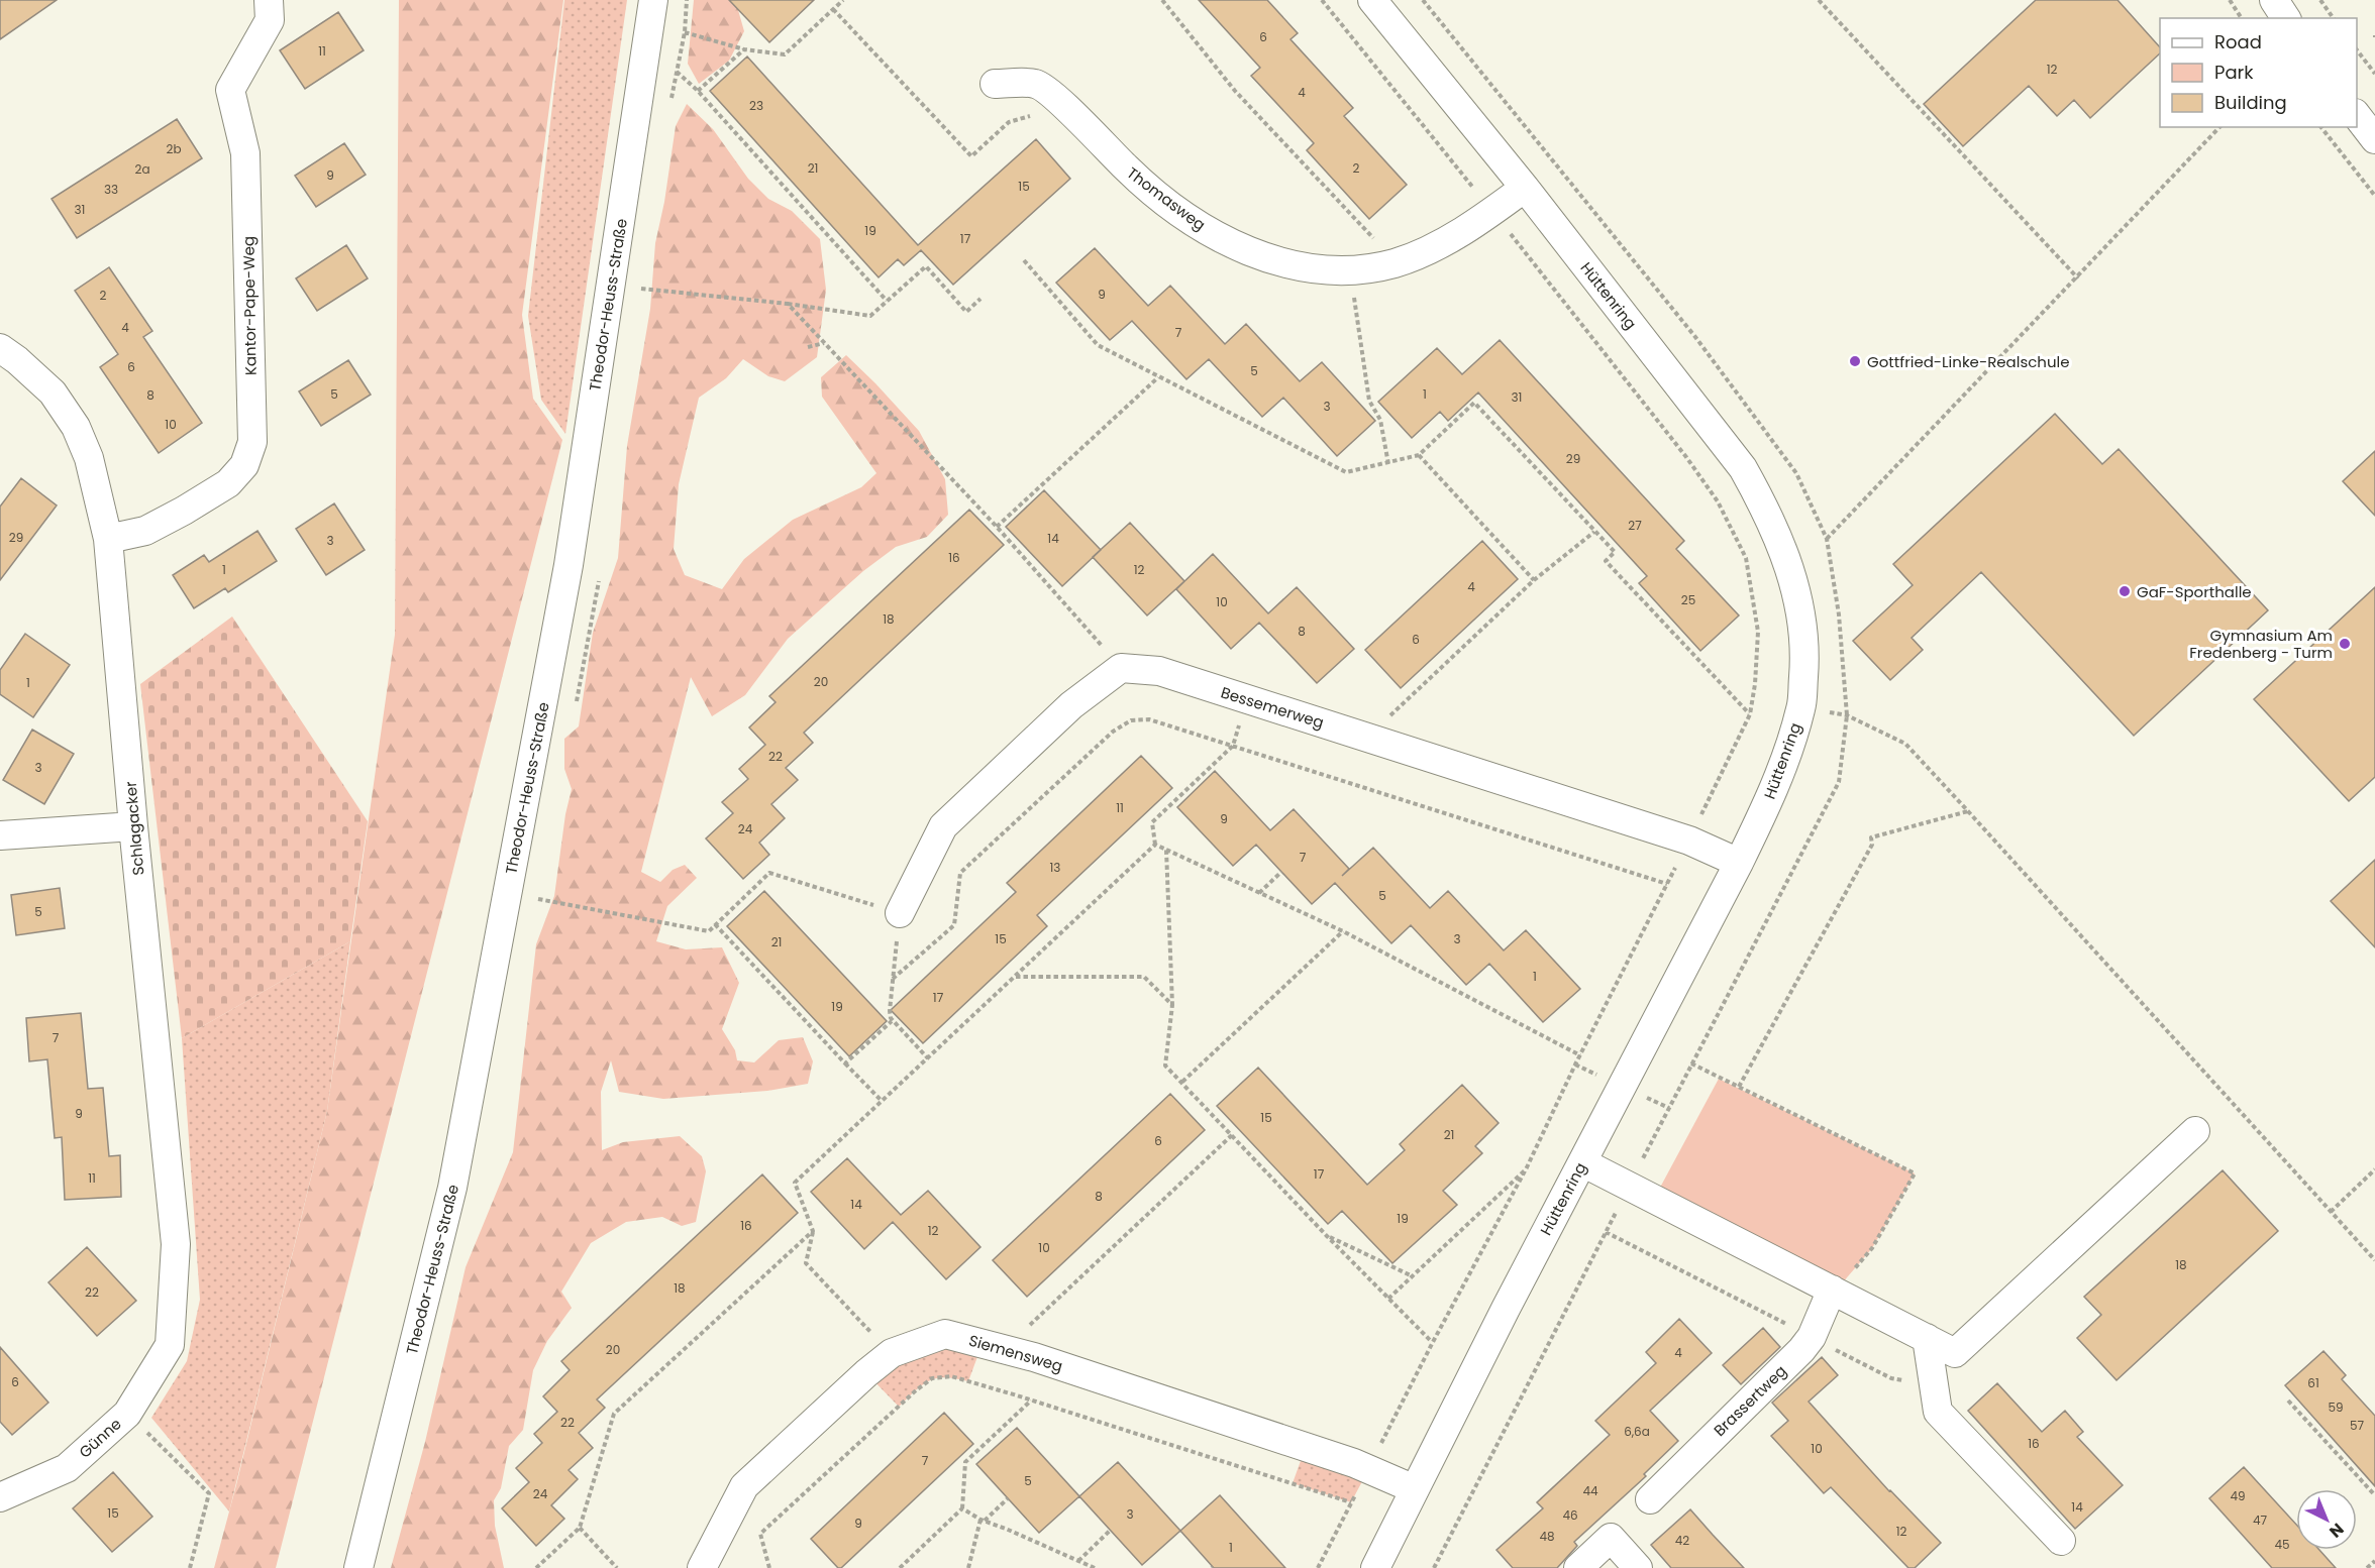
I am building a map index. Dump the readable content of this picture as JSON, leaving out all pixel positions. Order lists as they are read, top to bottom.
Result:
{
  "streets": {
    "street": [
      "Thomasweg",
      "Hüttenring",
      "Theodor-Heuss-Straße",
      "Kantor-Pape-Weg",
      "Bessemerweg",
      "Schlagacker",
      "Siemensweg",
      "Brassertweg",
      "Günne"
    ]
  },
  "crossings": [
    ["Thomasweg", "Hüttenring"],
    ["Hüttenring", "Bessemerweg"],
    ["Hüttenring", "Siemensweg"],
    ["Kantor-Pape-Weg", "Schlagacker"],
    ["Schlagacker", "Günne"]
  ],
  "places": ["Gottfried-Linke-Realschule", "GaF-Sporthalle", "Gymnasium Am Fredenberg - Turm"],
  "house_numbers": [
    "6",
    "11",
    "12",
    "4",
    "23",
    "2b",
    "21",
    "2",
    "2a",
    "9",
    "15",
    "33",
    "31",
    "19",
    "17",
    "9",
    "2",
    "4",
    "7",
    "6",
    "5",
    "5",
    "1",
    "8",
    "31",
    "3",
    "10",
    "29",
    "27",
    "29",
    "14",
    "3",
    "16",
    "1",
    "12",
    "4",
    "25",
    "10",
    "18",
    "8",
    "6",
    "20",
    "1",
    "22",
    "3",
    "11",
    "9",
    "24",
    "7",
    "13",
    "5",
    "5",
    "15",
    "3",
    "21",
    "1",
    "17",
    "19",
    "7",
    "9",
    "15",
    "21",
    "6",
    "17",
    "11",
    "8",
    "14",
    "19",
    "16",
    "12",
    "10",
    "18",
    "18",
    "22",
    "20",
    "4",
    "6",
    "61",
    "59",
    "22",
    "57",
    "6,6a",
    "16",
    "10",
    "7",
    "5",
    "44",
    "24",
    "49",
    "14",
    "15",
    "3",
    "46",
    "47",
    "9",
    "12",
    "48",
    "42",
    "45",
    "1"
  ],
  "legend": ["Road", "Park", "Building"],
  "north": "bottom right"
}
